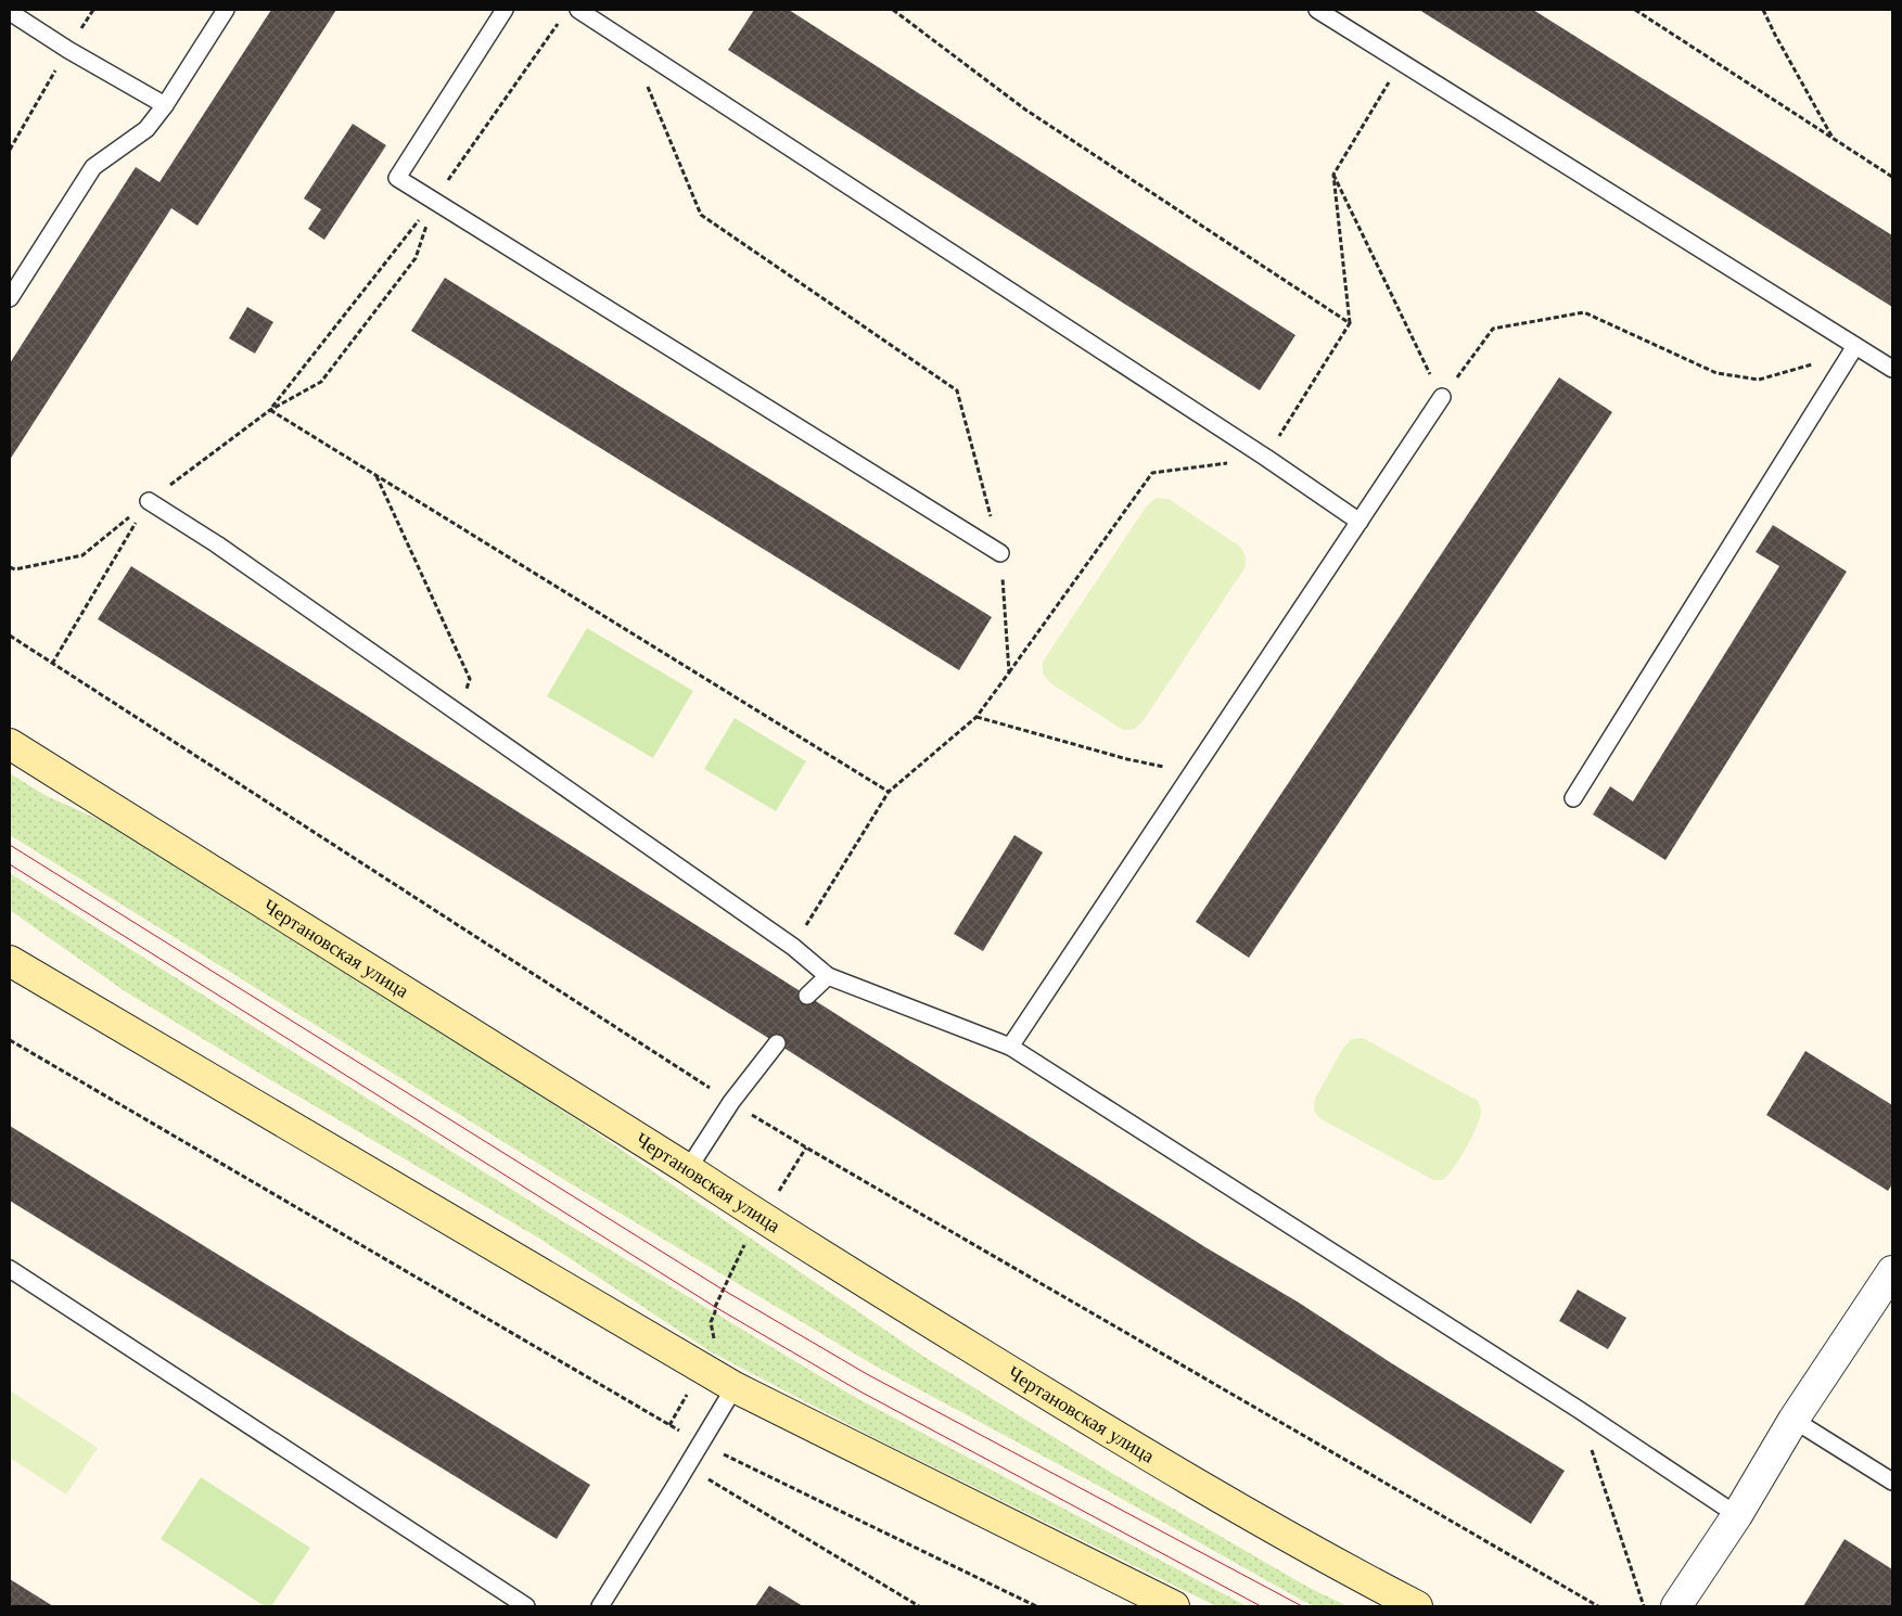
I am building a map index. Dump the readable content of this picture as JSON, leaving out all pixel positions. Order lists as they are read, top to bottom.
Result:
{
  "streets": {
    "main road": ["Чертановская улица"]
  }
}
